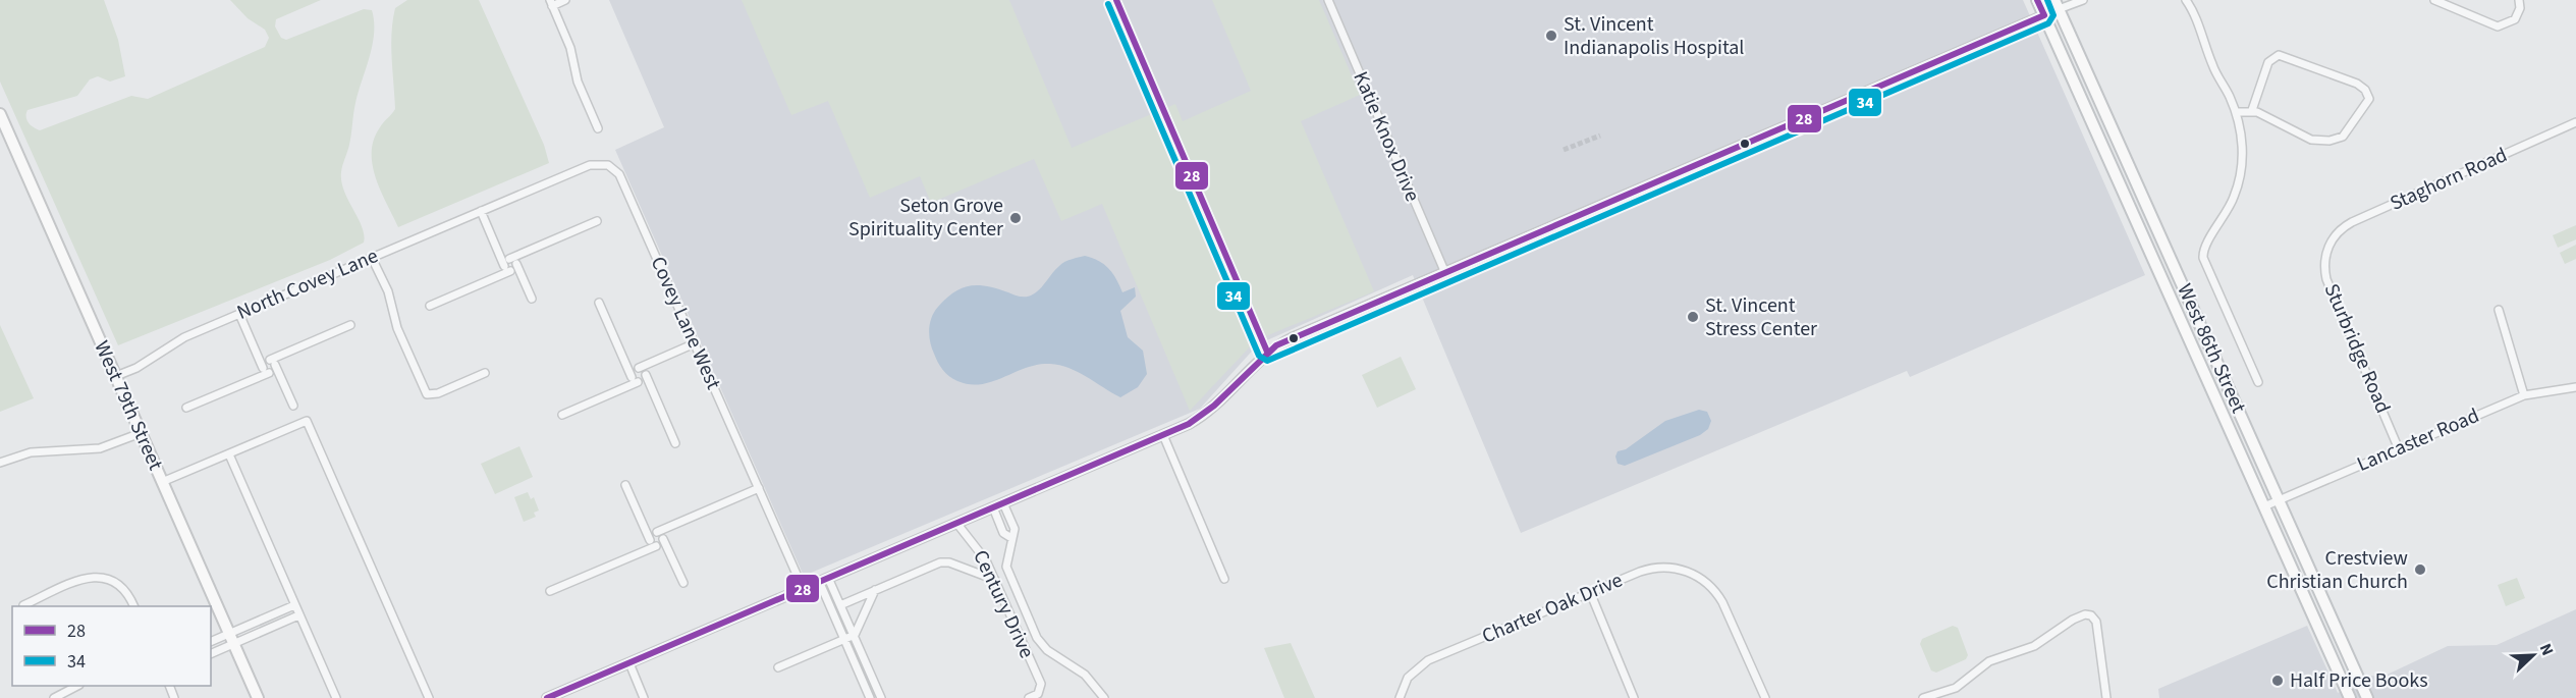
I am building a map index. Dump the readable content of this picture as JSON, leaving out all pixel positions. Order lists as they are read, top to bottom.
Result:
{
  "streets": {
    "main road": ["West 86th Street", "West 79th Street"],
    "street": [
      "Katie Knox Drive",
      "Staghorn Road",
      "North Covey Lane",
      "Covey Lane West",
      "Sturbridge Road",
      "Lancaster Road",
      "Century Drive",
      "Charter Oak Drive"
    ]
  },
  "crossings": [
    ["Staghorn Road", "Sturbridge Road"],
    ["North Covey Lane", "Covey Lane West"],
    ["North Covey Lane", "West 79th Street"],
    ["West 86th Street", "Lancaster Road"],
    ["Sturbridge Road", "Lancaster Road"]
  ],
  "places": [
    "St. Vincent Indianapolis Hospital",
    "Seton Grove Spirituality Center",
    "St. Vincent Stress Center",
    "Crestview Christian Church",
    "Half Price Books"
  ],
  "lines": ["transit line 28", "transit line 34"],
  "legend": ["28", "34"],
  "north": "top right"
}
